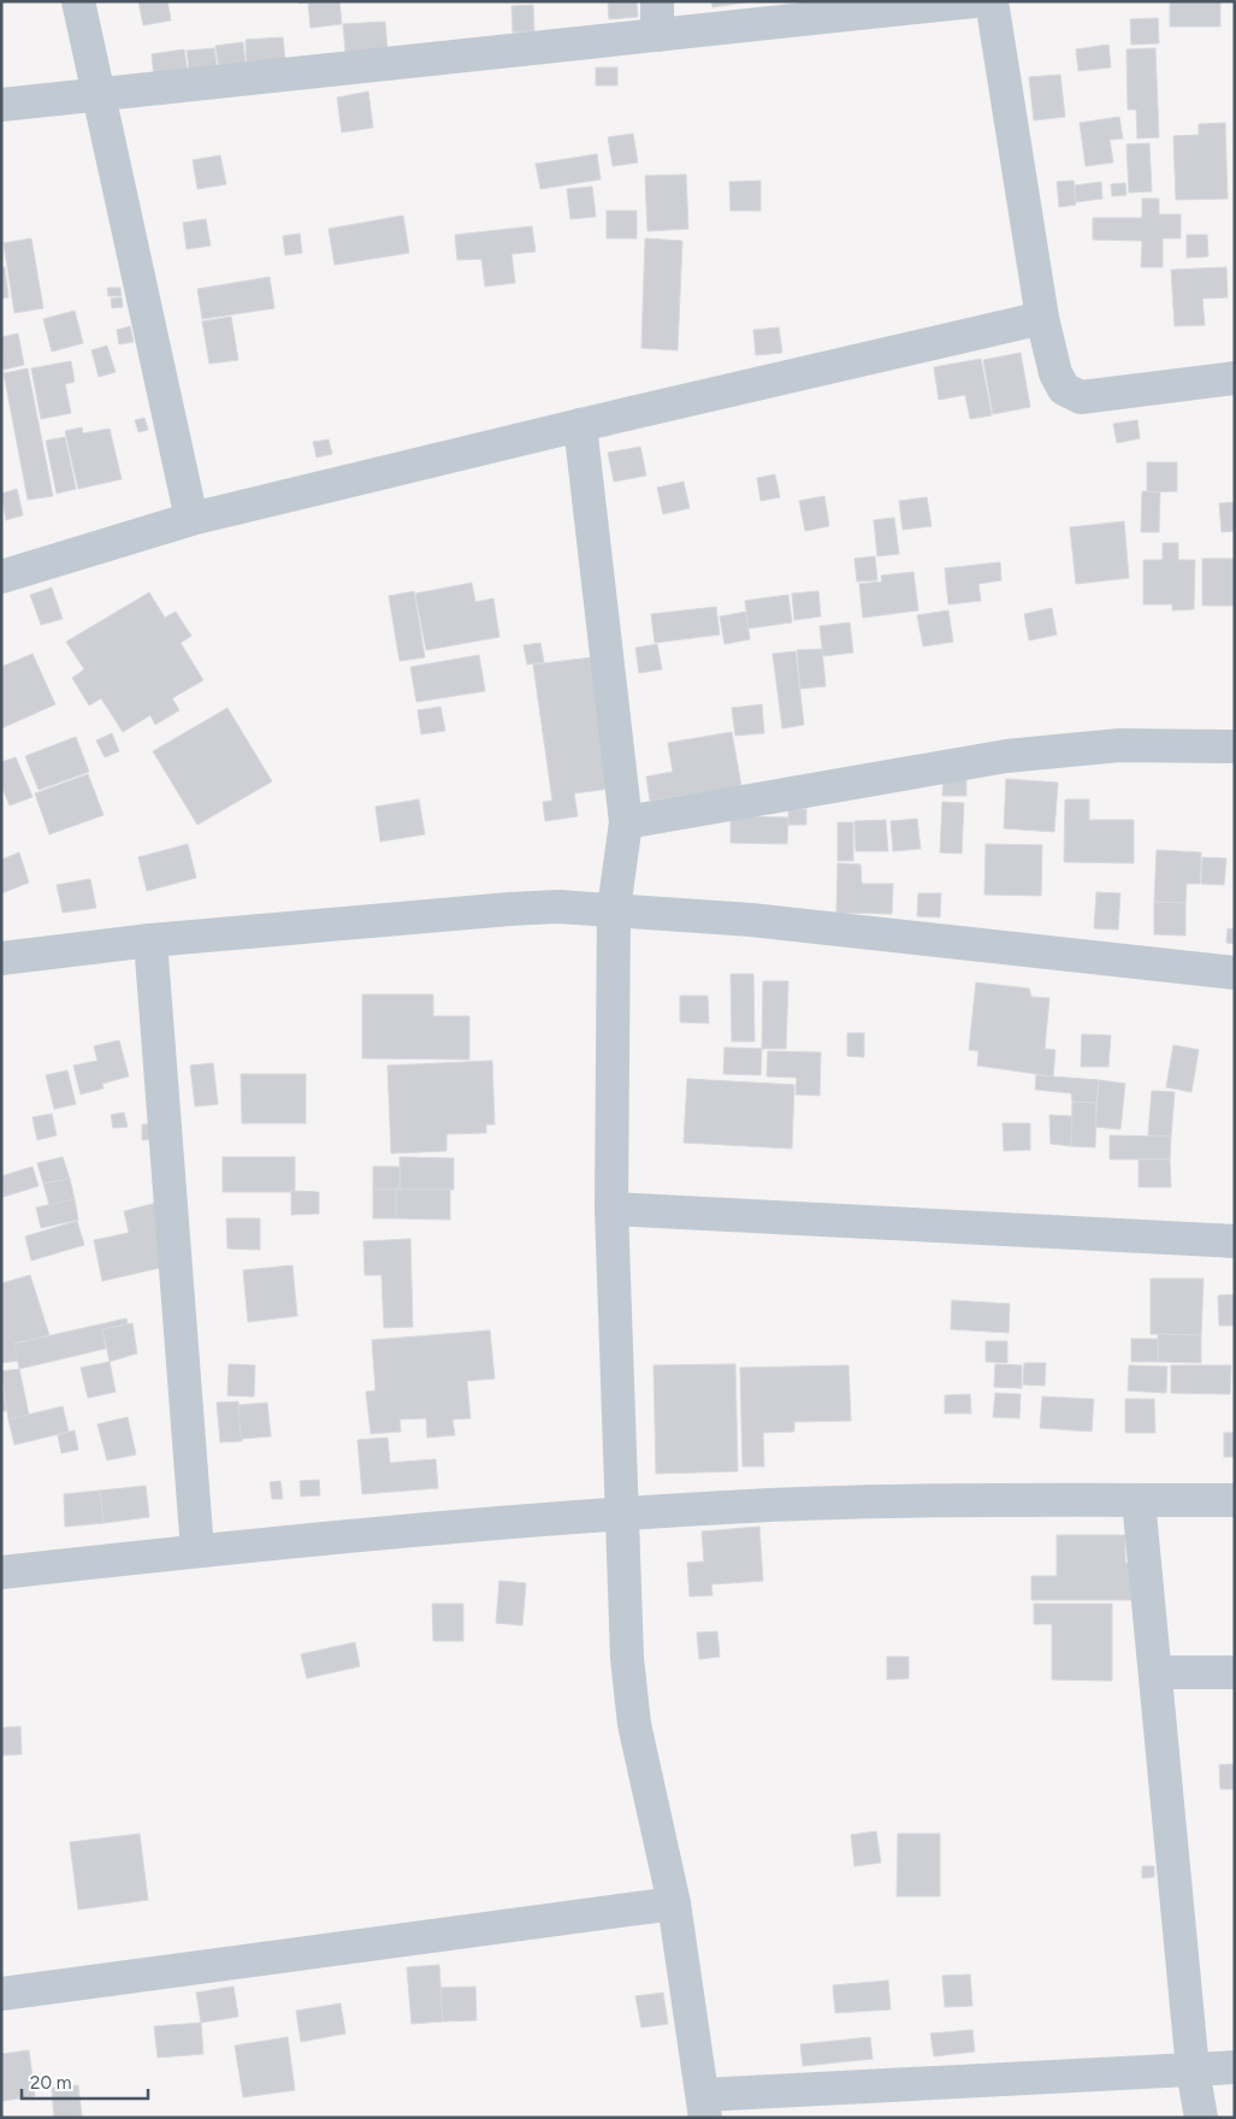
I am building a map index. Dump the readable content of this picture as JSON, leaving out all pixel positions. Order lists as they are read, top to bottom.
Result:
{
  "scale_bar": "20 m"
}
